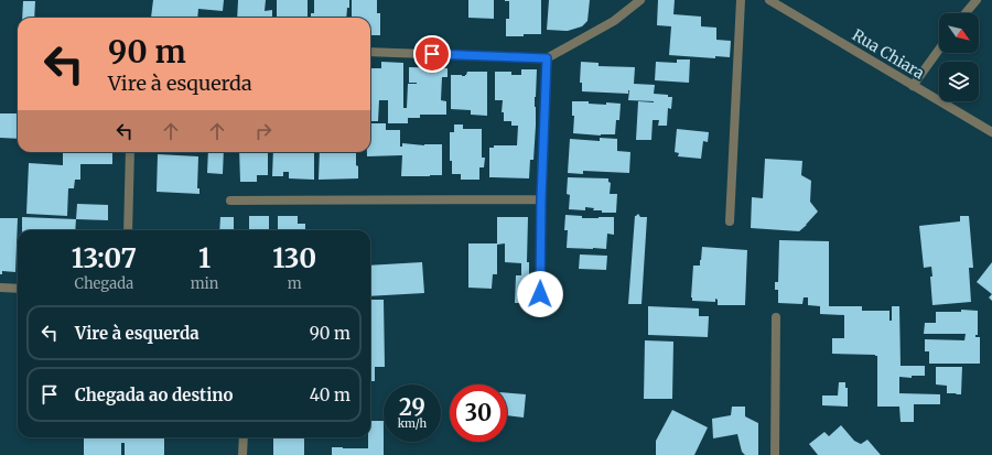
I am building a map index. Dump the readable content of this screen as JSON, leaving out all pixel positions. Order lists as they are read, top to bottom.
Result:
{
  "streets": {
    "street": ["Rua Chiara"]
  },
  "north": "bottom right",
  "page": {
    "turn": ["90 m", "Vire à esquerda"],
    "eta": [
      "13:07",
      "Chegada",
      "1",
      "min",
      "130",
      "m"
    ],
    "list": [
      {
        "name": "Vire à esquerda",
        "value": "90 m"
      },
      {
        "name": "Chegada ao destino",
        "value": "40 m"
      }
    ],
    "speed": "29 km/h",
    "limit": "30"
  }
}
